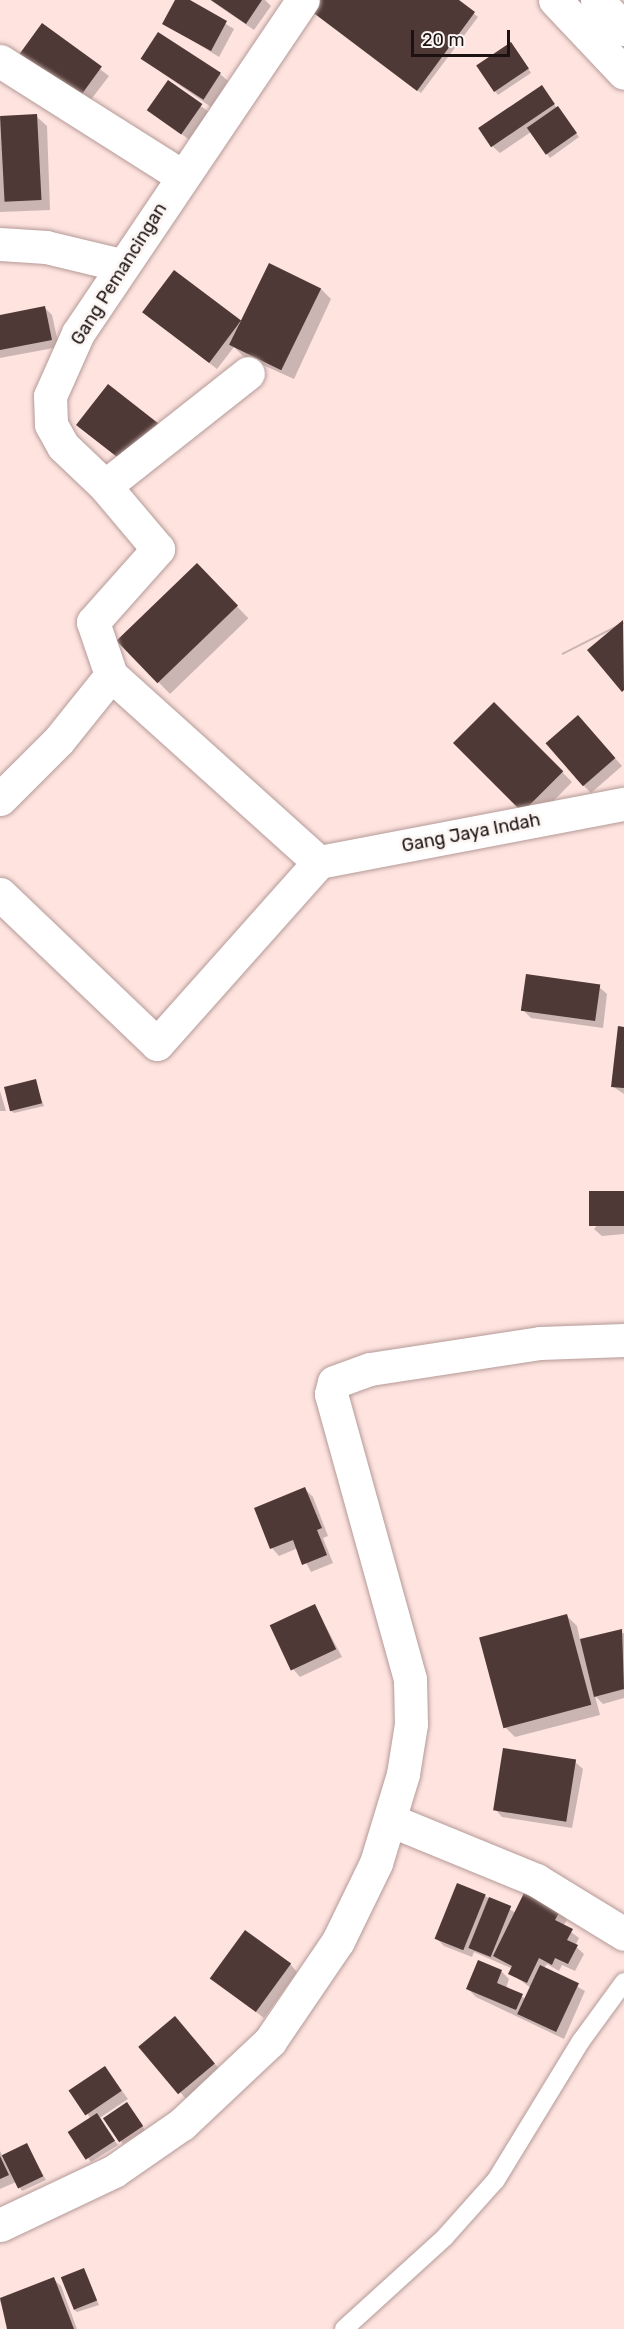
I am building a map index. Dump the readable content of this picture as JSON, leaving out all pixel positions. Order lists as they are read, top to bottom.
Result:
{
  "streets": {
    "street": ["Gang Pemancingan", "Gang Jaya Indah"]
  },
  "scale_bar": "20 m"
}
